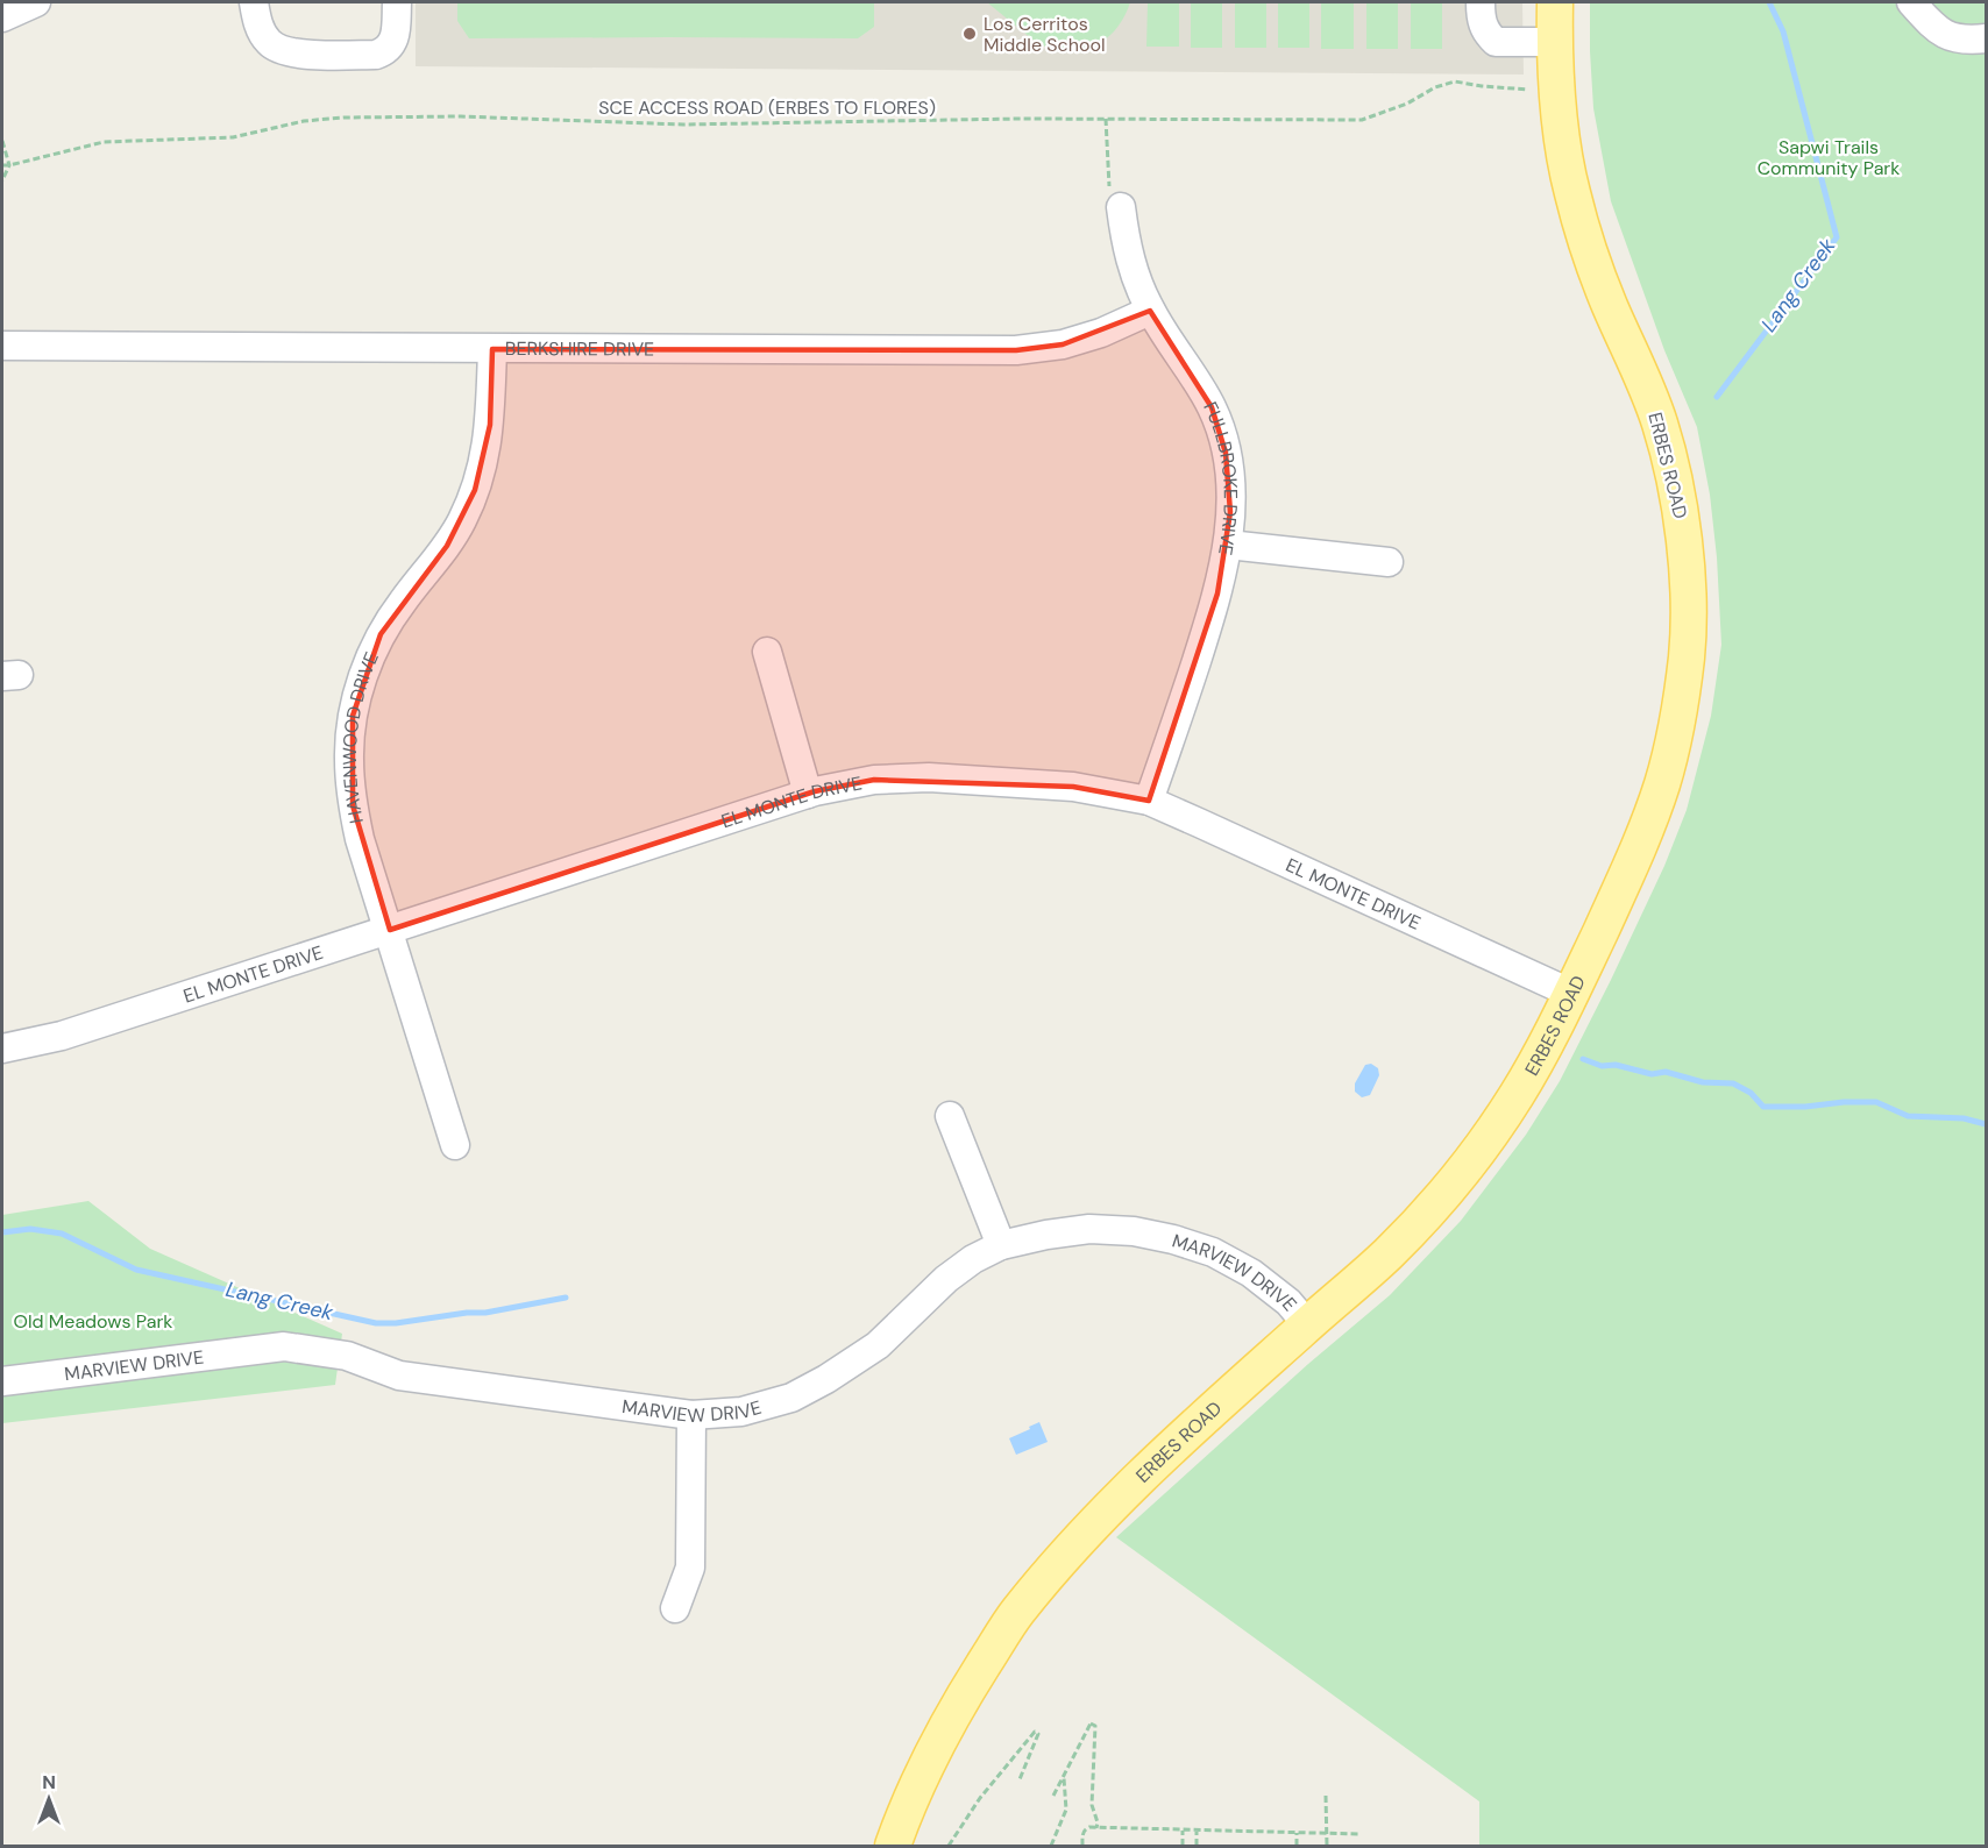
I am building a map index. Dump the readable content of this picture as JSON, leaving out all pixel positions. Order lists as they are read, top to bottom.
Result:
{
  "streets": {
    "main road": ["ERBES ROAD"],
    "street": [
      "BERKSHIRE DRIVE",
      "FULLBROKE DRIVE",
      "HAVENWOOD DRIVE",
      "EL MONTE DRIVE",
      "MARVIEW DRIVE"
    ],
    "path": ["SCE ACCESS ROAD (ERBES TO FLORES)"]
  },
  "crossings": [
    ["BERKSHIRE DRIVE", "FULLBROKE DRIVE"],
    ["BERKSHIRE DRIVE", "HAVENWOOD DRIVE"],
    ["ERBES ROAD", "EL MONTE DRIVE"],
    ["ERBES ROAD", "MARVIEW DRIVE"],
    ["FULLBROKE DRIVE", "EL MONTE DRIVE"],
    ["HAVENWOOD DRIVE", "EL MONTE DRIVE"]
  ],
  "water": ["Lang Creek"],
  "parks": ["Sapwi Trails Community Park", "Old Meadows Park"],
  "places": ["Los Cerritos Middle School"],
  "north": "top"
}
